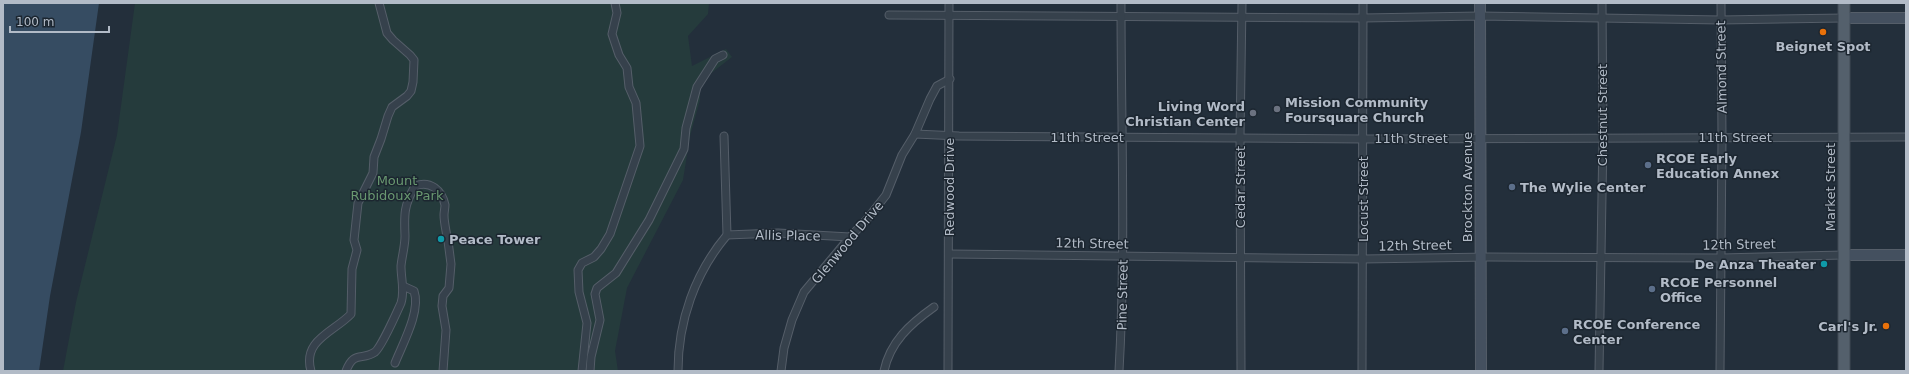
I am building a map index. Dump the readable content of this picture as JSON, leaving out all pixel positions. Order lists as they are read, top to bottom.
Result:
{
  "streets": {
    "main road": ["Brockton Avenue", "Market Street", "12th Street"],
    "street": [
      "Almond Street",
      "Chestnut Street",
      "11th Street",
      "Redwood Drive",
      "Cedar Street",
      "Locust Street",
      "Allis Place",
      "Glenwood Drive",
      "Pine Street"
    ]
  },
  "crossings": [
    ["Almond Street", "11th Street"],
    ["Almond Street", "12th Street"],
    ["Chestnut Street", "11th Street"],
    ["Chestnut Street", "12th Street"],
    ["11th Street", "Redwood Drive"],
    ["11th Street", "Cedar Street"],
    ["11th Street", "Brockton Avenue"],
    ["11th Street", "Market Street"],
    ["11th Street", "Locust Street"],
    ["11th Street", "Glenwood Drive"],
    ["11th Street", "Pine Street"],
    ["Redwood Drive", "Glenwood Drive"],
    ["Redwood Drive", "12th Street"],
    ["Cedar Street", "12th Street"],
    ["Brockton Avenue", "12th Street"],
    ["Market Street", "12th Street"],
    ["Locust Street", "12th Street"],
    ["Allis Place", "Glenwood Drive"],
    ["12th Street", "Pine Street"]
  ],
  "parks": ["Mount Rubidoux Park"],
  "places": [
    "Beignet Spot",
    "Mission Community Foursquare Church",
    "Living Word Christian Center",
    "RCOE Early Education Annex",
    "The Wylie Center",
    "Peace Tower",
    "De Anza Theater",
    "RCOE Personnel Office",
    "Carl's Jr.",
    "RCOE Conference Center"
  ],
  "scale_bar": "100 m"
}
